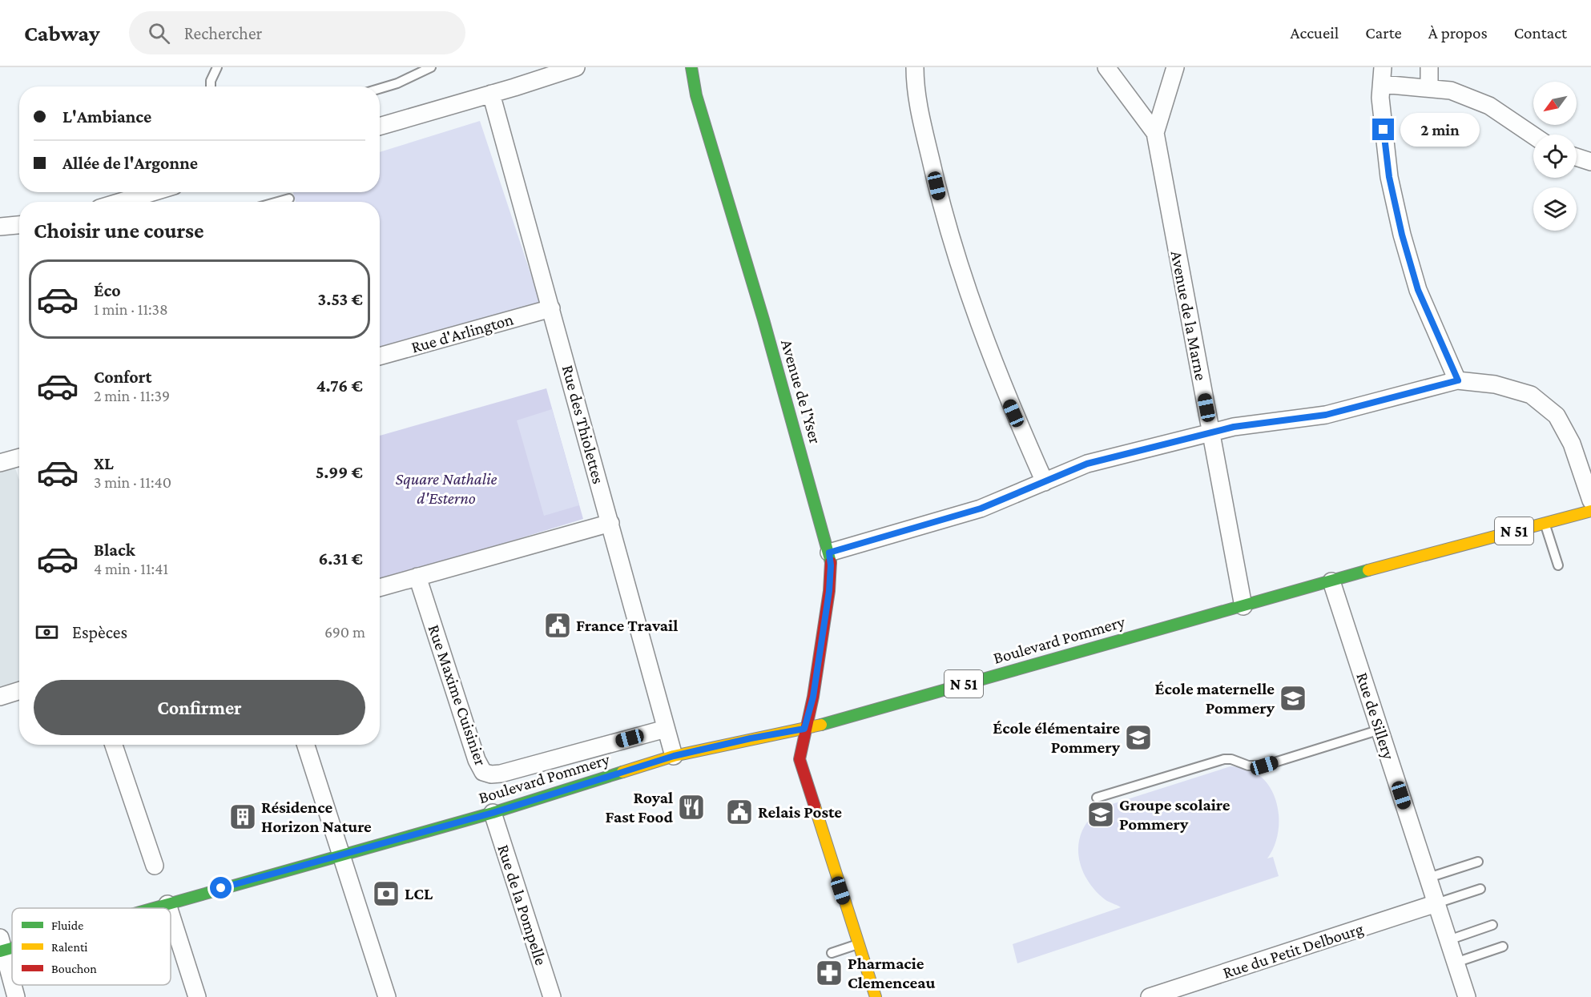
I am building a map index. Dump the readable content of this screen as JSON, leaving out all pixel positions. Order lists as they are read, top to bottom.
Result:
{
  "streets": {
    "main road": ["Avenue de l'Yser", "N 51", "Boulevard Pommery"],
    "street": [
      "Avenue de la Marne",
      "Rue d'Arlington",
      "Rue des Thiolettes",
      "Rue Maxime Cuisinier",
      "Rue de Sillery",
      "Rue de la Pompelle",
      "Rue du Petit Delbourg"
    ]
  },
  "crossings": [
    ["Avenue de la Marne", "Boulevard Pommery"],
    ["Rue d'Arlington", "Rue des Thiolettes"],
    ["Avenue de l'Yser", "Boulevard Pommery"],
    ["Rue des Thiolettes", "Boulevard Pommery"],
    ["Rue des Thiolettes", "Rue Maxime Cuisinier"],
    ["Boulevard Pommery", "Rue de Sillery"],
    ["Boulevard Pommery", "Rue de la Pompelle"],
    ["Rue de Sillery", "Rue du Petit Delbourg"]
  ],
  "parks": ["Square Nathalie d'Esterno"],
  "places": {
    "public building": ["France Travail", "Relais Poste"],
    "school or university": ["École maternelle Pommery", "École élémentaire Pommery", "Groupe scolaire Pommery"],
    "restaurant": ["Royal Fast Food"],
    "building": ["Résidence Horizon Nature"],
    "bank": ["LCL"],
    "pharmacy": ["Pharmacie Clemenceau"]
  },
  "legend": ["Fluide", "Ralenti", "Bouchon"],
  "north": "bottom left",
  "page": {
    "header": "Cabway",
    "search": "Rechercher",
    "nav": [
      "Accueil",
      "Carte",
      "À propos",
      "Contact"
    ],
    "banner": ["L'Ambiance", "Allée de l'Argonne"],
    "bubble": "2 min",
    "heading": "Choisir une course",
    "list": [
      {
        "name": "Éco",
        "note": "1 min · 11:38",
        "value": "3.53 €"
      },
      {
        "name": "Confort",
        "note": "2 min · 11:39",
        "value": "4.76 €"
      },
      {
        "name": "XL",
        "note": "3 min · 11:40",
        "value": "5.99 €"
      },
      {
        "name": "Black",
        "note": "4 min · 11:41",
        "value": "6.31 €"
      }
    ],
    "pay": ["Espèces", "690 m"],
    "buttons": "Confirmer"
  }
}
